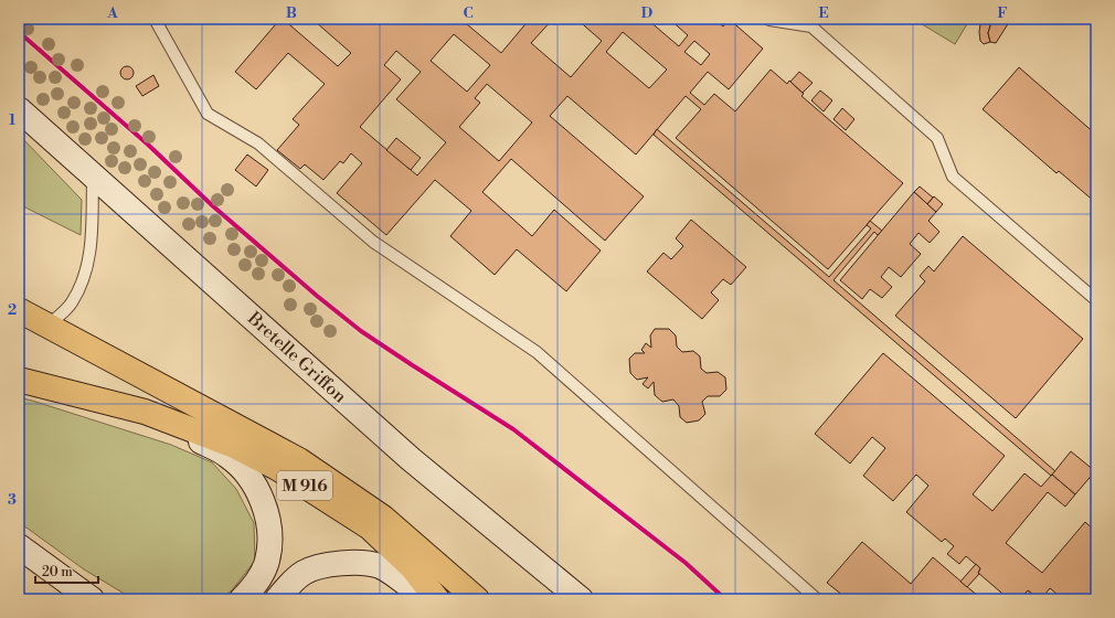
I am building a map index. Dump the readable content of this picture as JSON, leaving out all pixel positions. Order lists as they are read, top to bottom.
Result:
{
  "streets": {
    "highway": ["M 916"],
    "main road": ["Bretelle Griffon"]
  },
  "scale_bar": "20 m",
  "grid": {
    "columns": [
      "A",
      "B",
      "C",
      "D",
      "E",
      "F"
    ],
    "rows": ["1", "2", "3"]
  }
}
